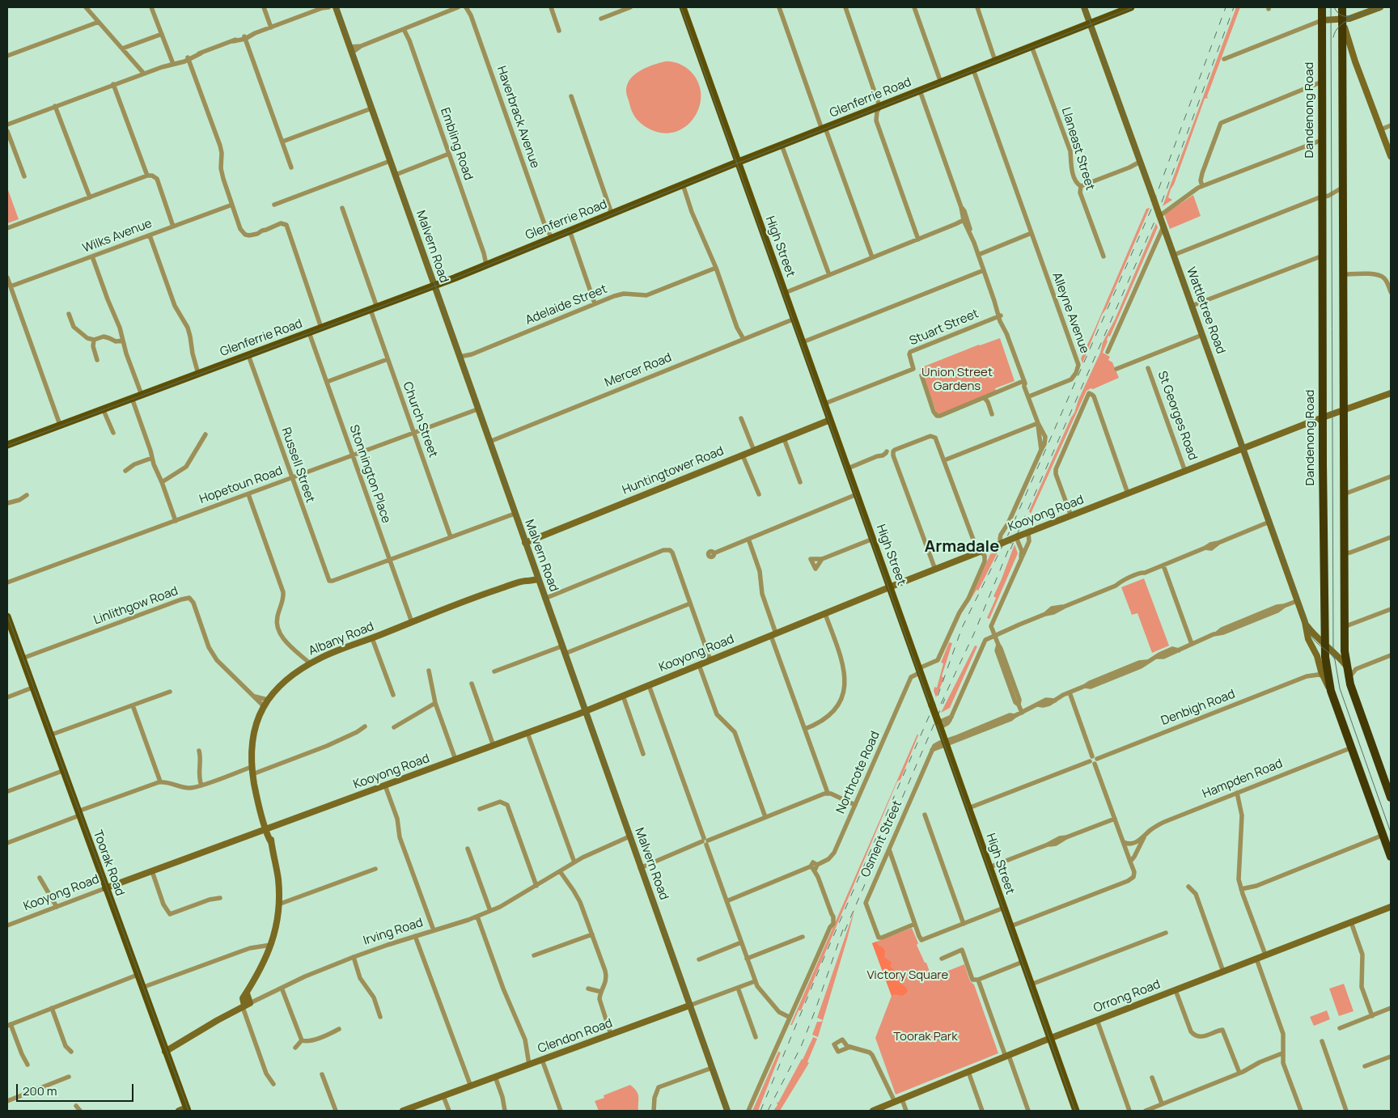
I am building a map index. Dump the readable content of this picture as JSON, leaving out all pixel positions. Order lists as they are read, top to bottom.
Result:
{
  "streets": {
    "highway": ["Dandenong Road"],
    "main road": ["Glenferrie Road", "High Street", "Toorak Road"],
    "street": [
      "Haverbrack Avenue",
      "Embling Road",
      "Llaneast Street",
      "Wilks Avenue",
      "Malvern Road",
      "Adelaide Street",
      "Wattletree Road",
      "Alleyne Avenue",
      "Stuart Street",
      "Mercer Road",
      "St Georges Road",
      "Church Street",
      "Russell Street",
      "Huntingtower Road",
      "Stonnington Place",
      "Hopetoun Road",
      "Kooyong Road",
      "Linlithgow Road",
      "Albany Road",
      "Denbigh Road",
      "Northcote Road",
      "Hampden Road",
      "Osment Street",
      "Irving Road",
      "Orrong Road",
      "Clendon Road"
    ]
  },
  "crossings": [
    ["Glenferrie Road", "Haverbrack Avenue"],
    ["Glenferrie Road", "Embling Road"],
    ["Glenferrie Road", "Llaneast Street"],
    ["Glenferrie Road", "Malvern Road"],
    ["Glenferrie Road", "High Street"],
    ["Glenferrie Road", "Wattletree Road"],
    ["Glenferrie Road", "Alleyne Avenue"],
    ["Glenferrie Road", "Church Street"],
    ["Glenferrie Road", "Russell Street"],
    ["Glenferrie Road", "Stonnington Place"],
    ["Dandenong Road", "Wattletree Road"],
    ["Dandenong Road", "Kooyong Road"],
    ["Dandenong Road", "Hampden Road"],
    ["Malvern Road", "Adelaide Street"],
    ["Malvern Road", "Mercer Road"],
    ["Malvern Road", "Huntingtower Road"],
    ["Malvern Road", "Hopetoun Road"],
    ["Malvern Road", "Kooyong Road"],
    ["Malvern Road", "Albany Road"],
    ["Malvern Road", "Irving Road"],
    ["Malvern Road", "Clendon Road"],
    ["High Street", "Stuart Street"],
    ["High Street", "Mercer Road"],
    ["High Street", "Huntingtower Road"],
    ["High Street", "Kooyong Road"],
    ["High Street", "Denbigh Road"],
    ["High Street", "Northcote Road"],
    ["High Street", "Osment Street"],
    ["High Street", "Orrong Road"],
    ["Wattletree Road", "Kooyong Road"],
    ["Wattletree Road", "Denbigh Road"],
    ["Wattletree Road", "Osment Street"],
    ["St Georges Road", "Kooyong Road"],
    ["Church Street", "Hopetoun Road"],
    ["Russell Street", "Stonnington Place"],
    ["Russell Street", "Hopetoun Road"],
    ["Stonnington Place", "Hopetoun Road"],
    ["Stonnington Place", "Albany Road"],
    ["Kooyong Road", "Albany Road"],
    ["Kooyong Road", "Northcote Road"],
    ["Kooyong Road", "Toorak Road"],
    ["Linlithgow Road", "Albany Road"],
    ["Linlithgow Road", "Toorak Road"],
    ["Albany Road", "Irving Road"],
    ["Toorak Road", "Irving Road"]
  ],
  "districts": ["Armadale"],
  "parks": ["Union Street Gardens", "Victory Square", "Toorak Park"],
  "scale_bar": "200 m"
}
